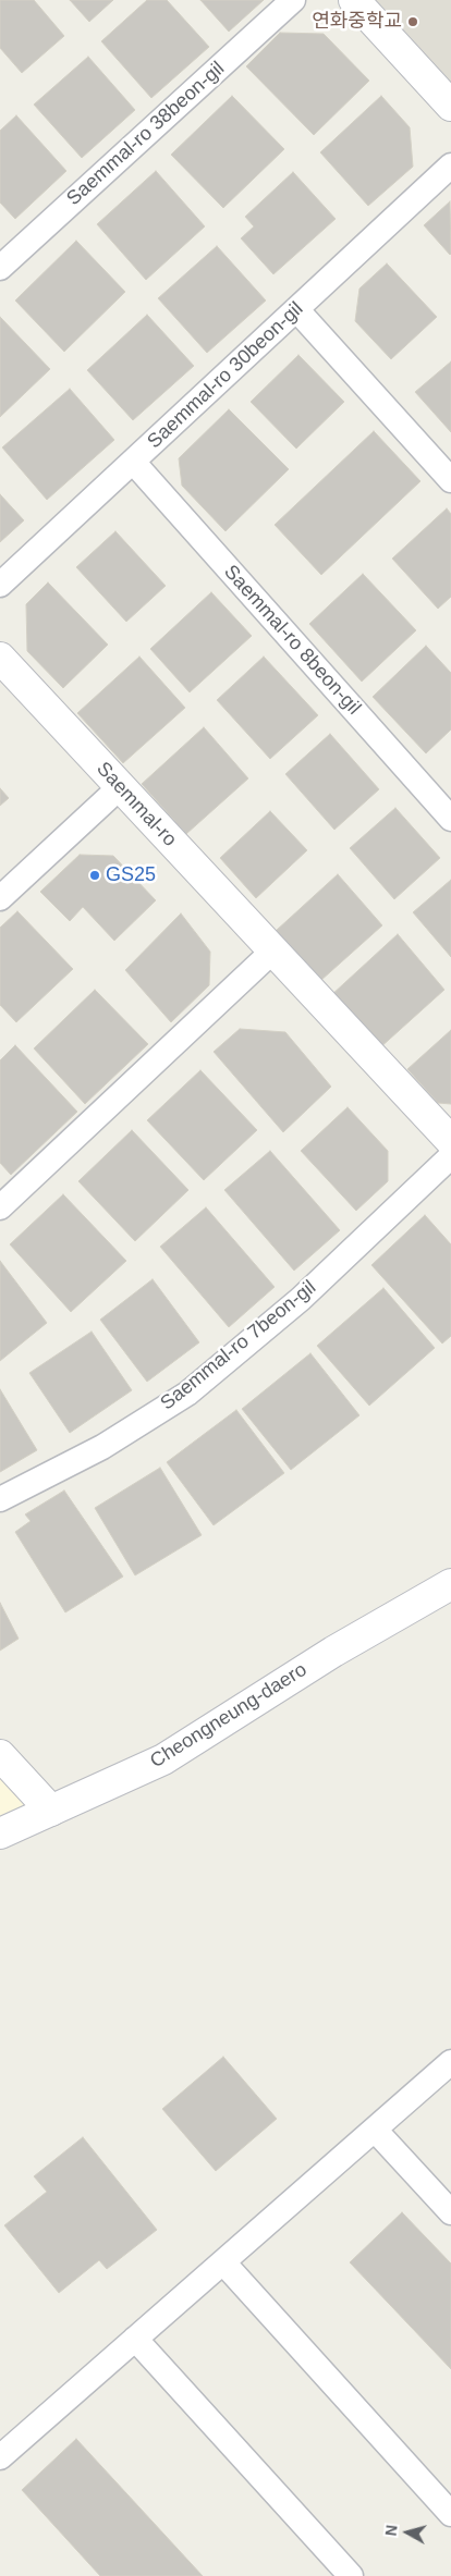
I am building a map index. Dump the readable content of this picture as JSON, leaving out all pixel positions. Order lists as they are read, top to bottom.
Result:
{
  "streets": {
    "street": ["Saemmal-ro", "Cheongneung-daero"],
    "lane": [
      "Saemmal-ro 38beon-gil",
      "Saemmal-ro 30beon-gil",
      "Saemmal-ro 8beon-gil",
      "Saemmal-ro 7beon-gil"
    ]
  },
  "crossings": [
    ["Saemmal-ro 30beon-gil", "Saemmal-ro 8beon-gil"]
  ],
  "places": ["연화중학교", "GS25"],
  "north": "left"
}
